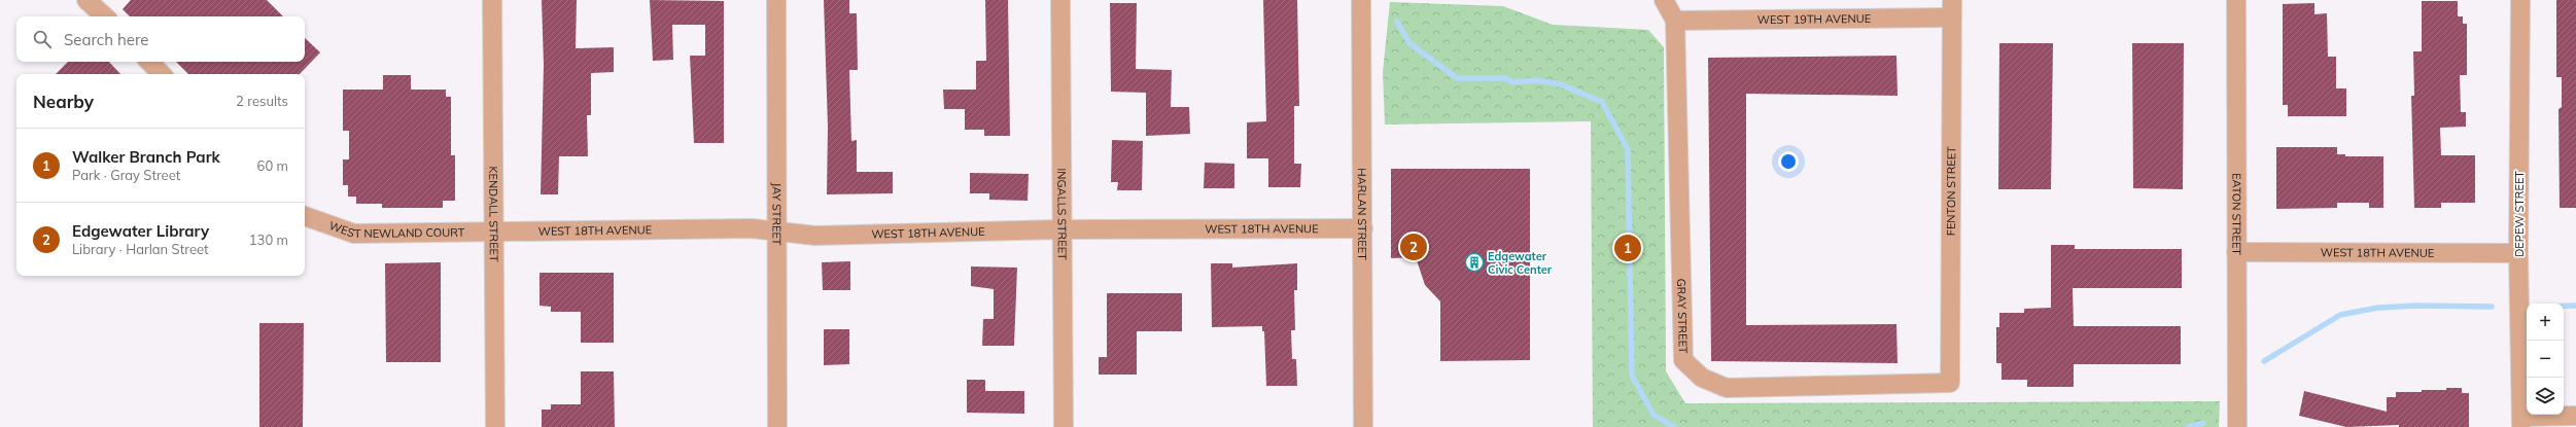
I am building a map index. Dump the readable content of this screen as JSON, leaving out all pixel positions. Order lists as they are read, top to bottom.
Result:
{
  "streets": {
    "street": [
      "WEST 19TH AVENUE",
      "FENTON STREET",
      "HARLAN STREET",
      "KENDALL STREET",
      "JAY STREET",
      "INGALLS STREET",
      "EATON STREET",
      "DEPEW STREET",
      "WEST NEWLAND COURT",
      "WEST 18TH AVENUE",
      "GRAY STREET"
    ]
  },
  "crossings": [
    ["WEST 19TH AVENUE", "FENTON STREET"],
    ["WEST 19TH AVENUE", "GRAY STREET"],
    ["FENTON STREET", "GRAY STREET"],
    ["HARLAN STREET", "WEST 18TH AVENUE"],
    ["KENDALL STREET", "WEST NEWLAND COURT"],
    ["KENDALL STREET", "WEST 18TH AVENUE"],
    ["JAY STREET", "WEST 18TH AVENUE"],
    ["INGALLS STREET", "WEST 18TH AVENUE"],
    ["EATON STREET", "WEST 18TH AVENUE"],
    ["DEPEW STREET", "WEST 18TH AVENUE"],
    ["WEST NEWLAND COURT", "WEST 18TH AVENUE"]
  ],
  "places": {
    "building": ["Edgewater Civic Center"]
  },
  "page": {
    "search": "Search here",
    "heading": ["Nearby", "2 results"],
    "list": [
      {
        "mark": "1",
        "name": "Walker Branch Park",
        "note": "Park · Gray Street",
        "value": "60 m"
      },
      {
        "mark": "2",
        "name": "Edgewater Library",
        "note": "Library · Harlan Street",
        "value": "130 m"
      }
    ],
    "pins": ["2", "1"],
    "map_buttons": ["+", "−"]
  }
}
